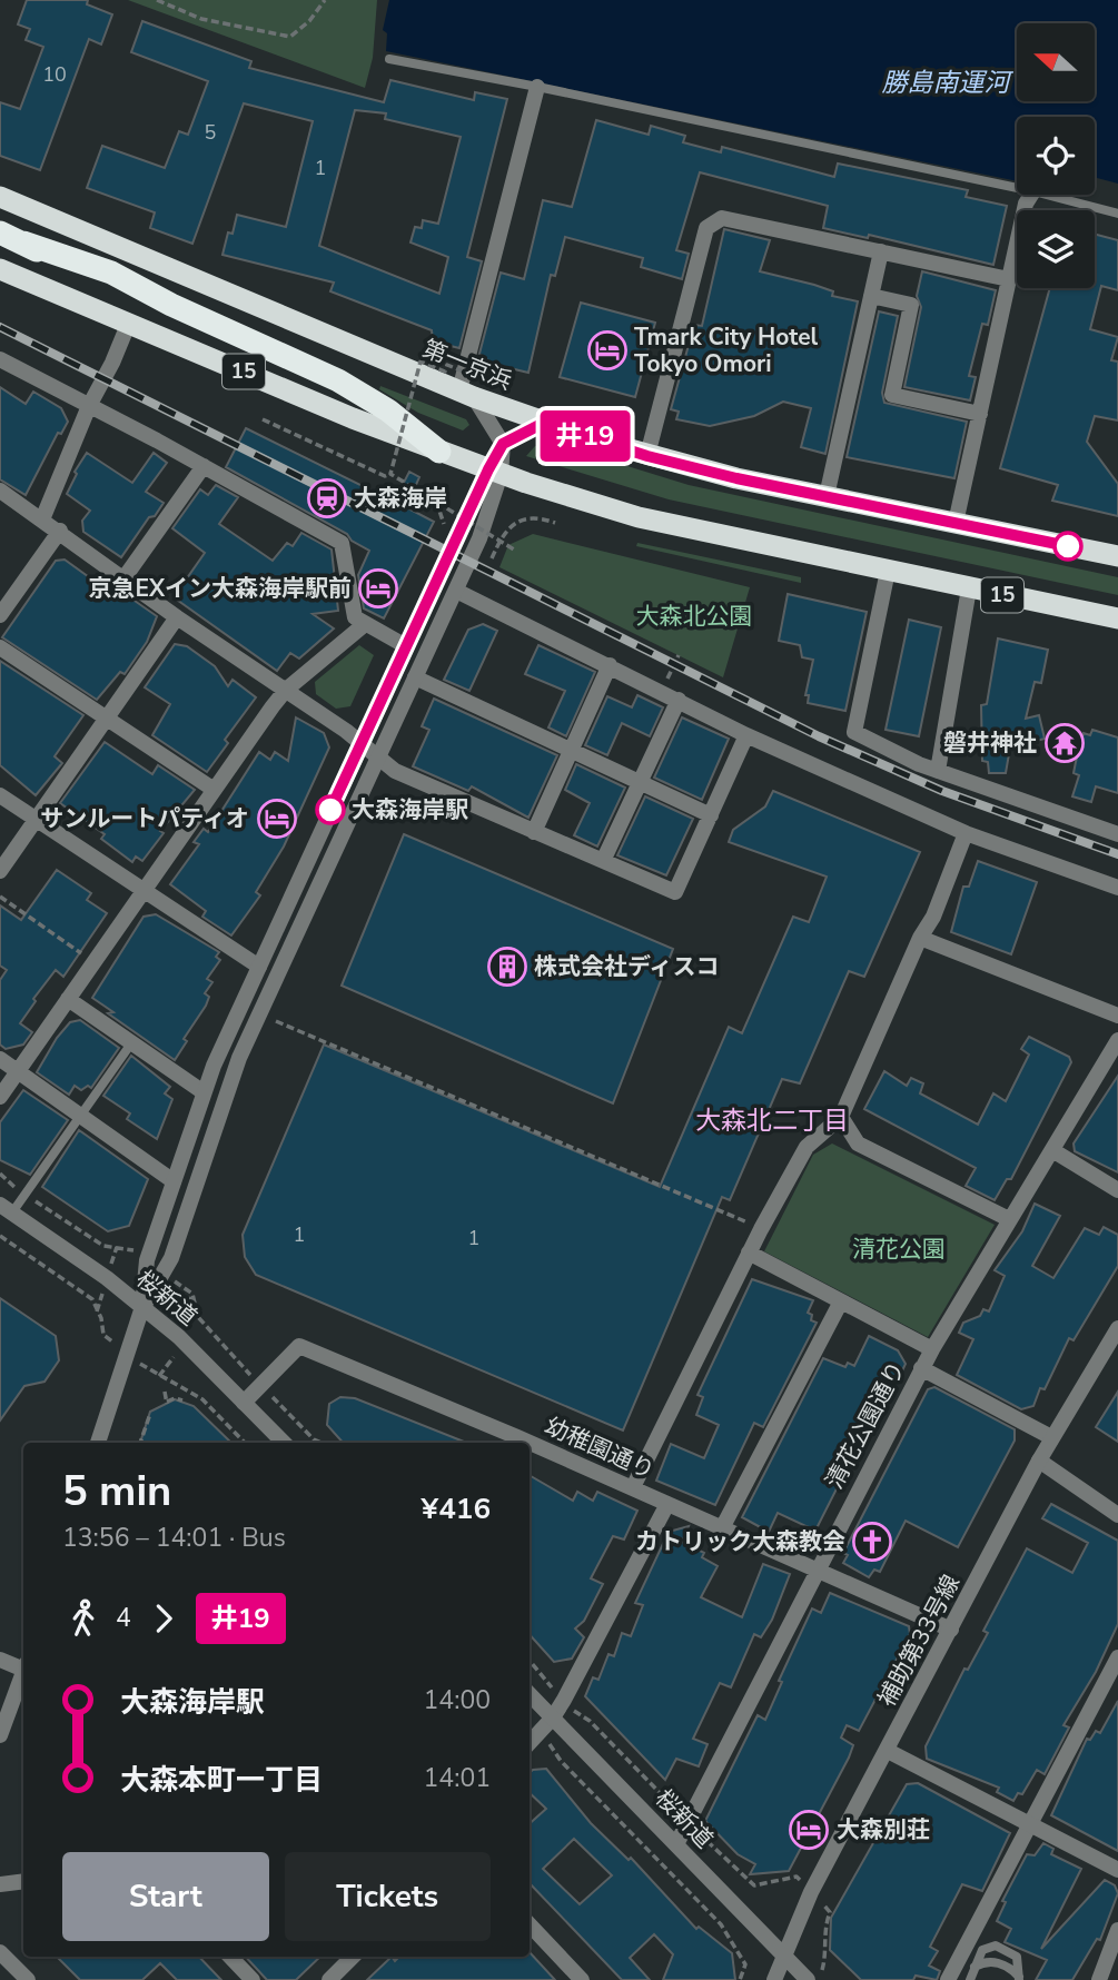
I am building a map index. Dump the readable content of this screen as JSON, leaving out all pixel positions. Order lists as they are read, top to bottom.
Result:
{
  "streets": {
    "highway": ["第一京浜", "15"],
    "street": [
      "桜新道",
      "清花公園通り",
      "幼稚園通り",
      "補助第33号線"
    ]
  },
  "crossings": [
    ["桜新道", "清花公園通り"],
    ["桜新道", "幼稚園通り"],
    ["桜新道", "補助第33号線"],
    ["清花公園通り", "幼稚園通り"],
    ["幼稚園通り", "補助第33号線"]
  ],
  "districts": ["大森北二丁目"],
  "water": ["勝島南運河"],
  "parks": ["大森北公園", "清花公園"],
  "places": {
    "hotel": [
      "Tmark City Hotel Tokyo Omori",
      "京急EXイン大森海岸駅前",
      "サンルートパティオ",
      "大森別荘"
    ],
    "station": ["大森海岸"],
    "temple": ["磐井神社"],
    "other": ["大森海岸駅"],
    "building": ["株式会社ディスコ"],
    "church": ["カトリック大森教会"]
  },
  "lines": ["bus line 井19"],
  "house_numbers": [
    "10",
    "5",
    "1",
    "1",
    "1"
  ],
  "north": "left",
  "page": {
    "on_map": "井19",
    "heading": ["5 min", "13:56 – 14:01 · Bus", "¥416"],
    "legs": ["4", "井19"],
    "list": [
      {
        "name": "大森海岸駅",
        "value": "14:00"
      },
      {
        "name": "大森本町一丁目",
        "value": "14:01"
      }
    ],
    "buttons": ["Start", "Tickets"]
  }
}
